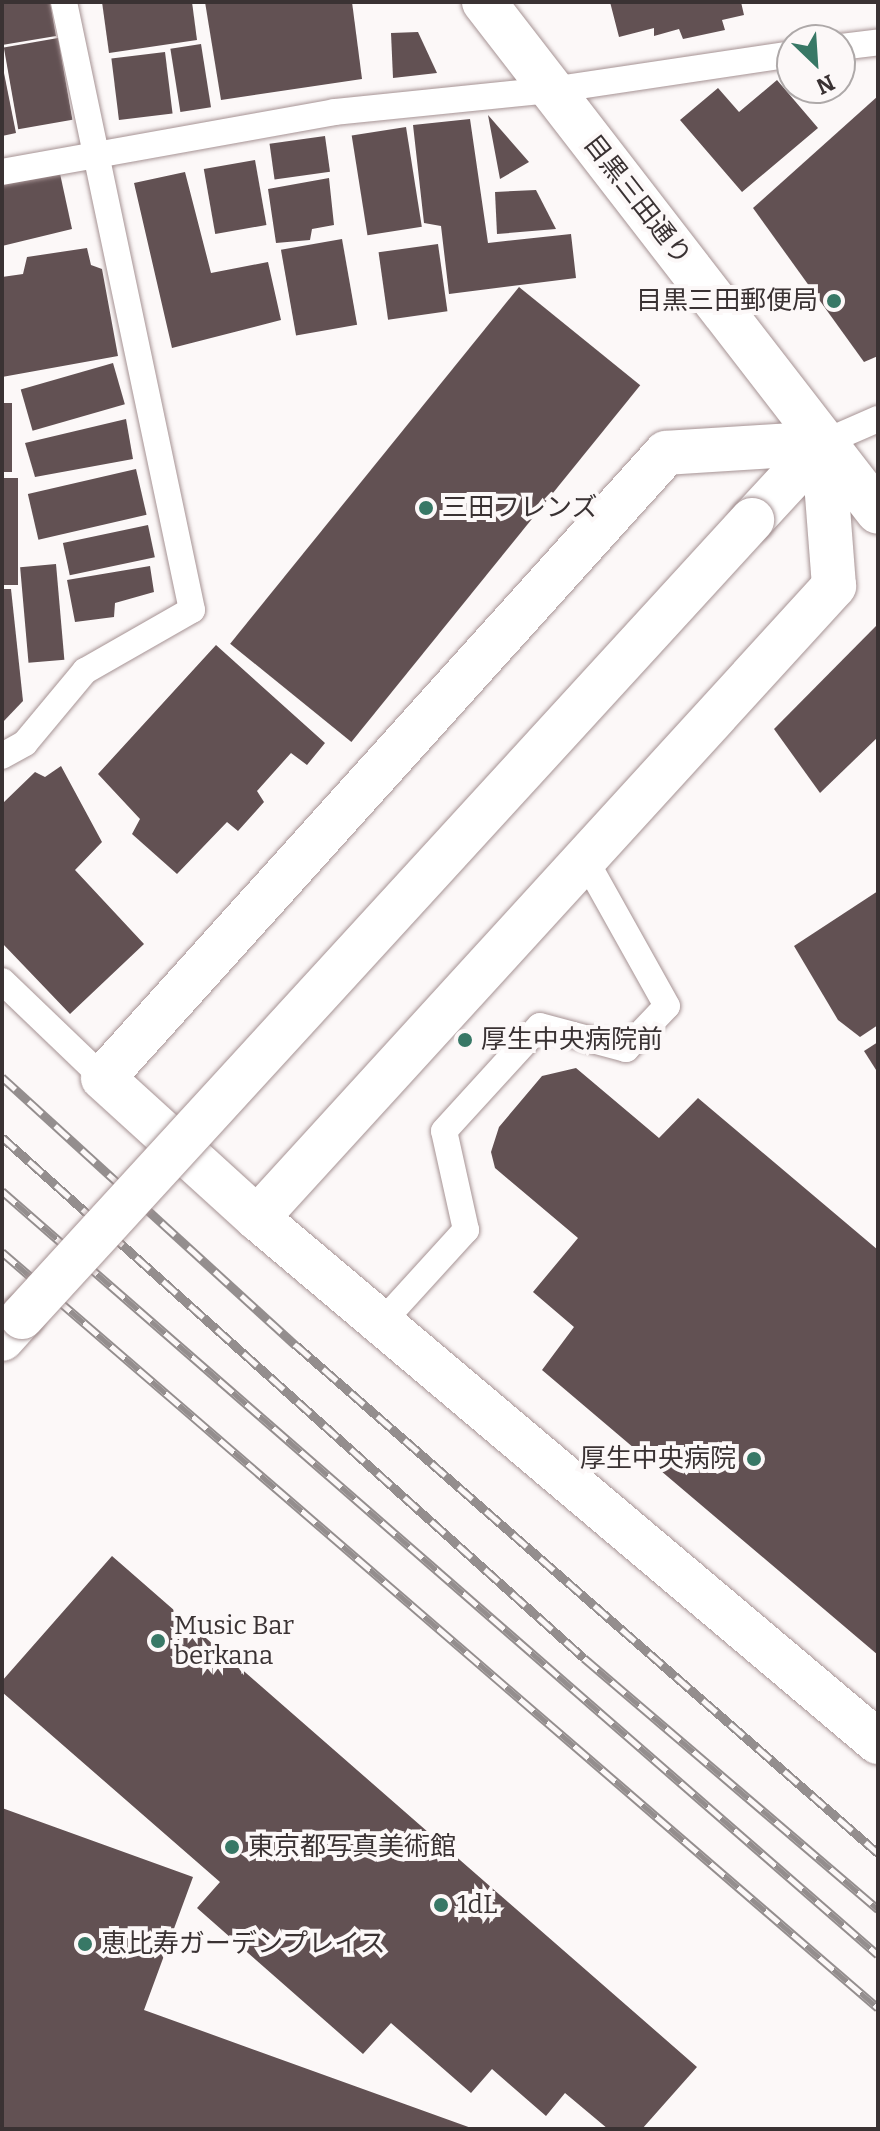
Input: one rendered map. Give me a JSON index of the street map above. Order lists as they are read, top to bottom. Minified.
{"streets":{"street":["目黒三田通り"]},"places":["目黒三田郵便局","三田フレンズ","厚生中央病院前","厚生中央病院","Music Bar berkana","東京都写真美術館","1dL","恵比寿ガーデンプレイス"],"north":"bottom right"}
